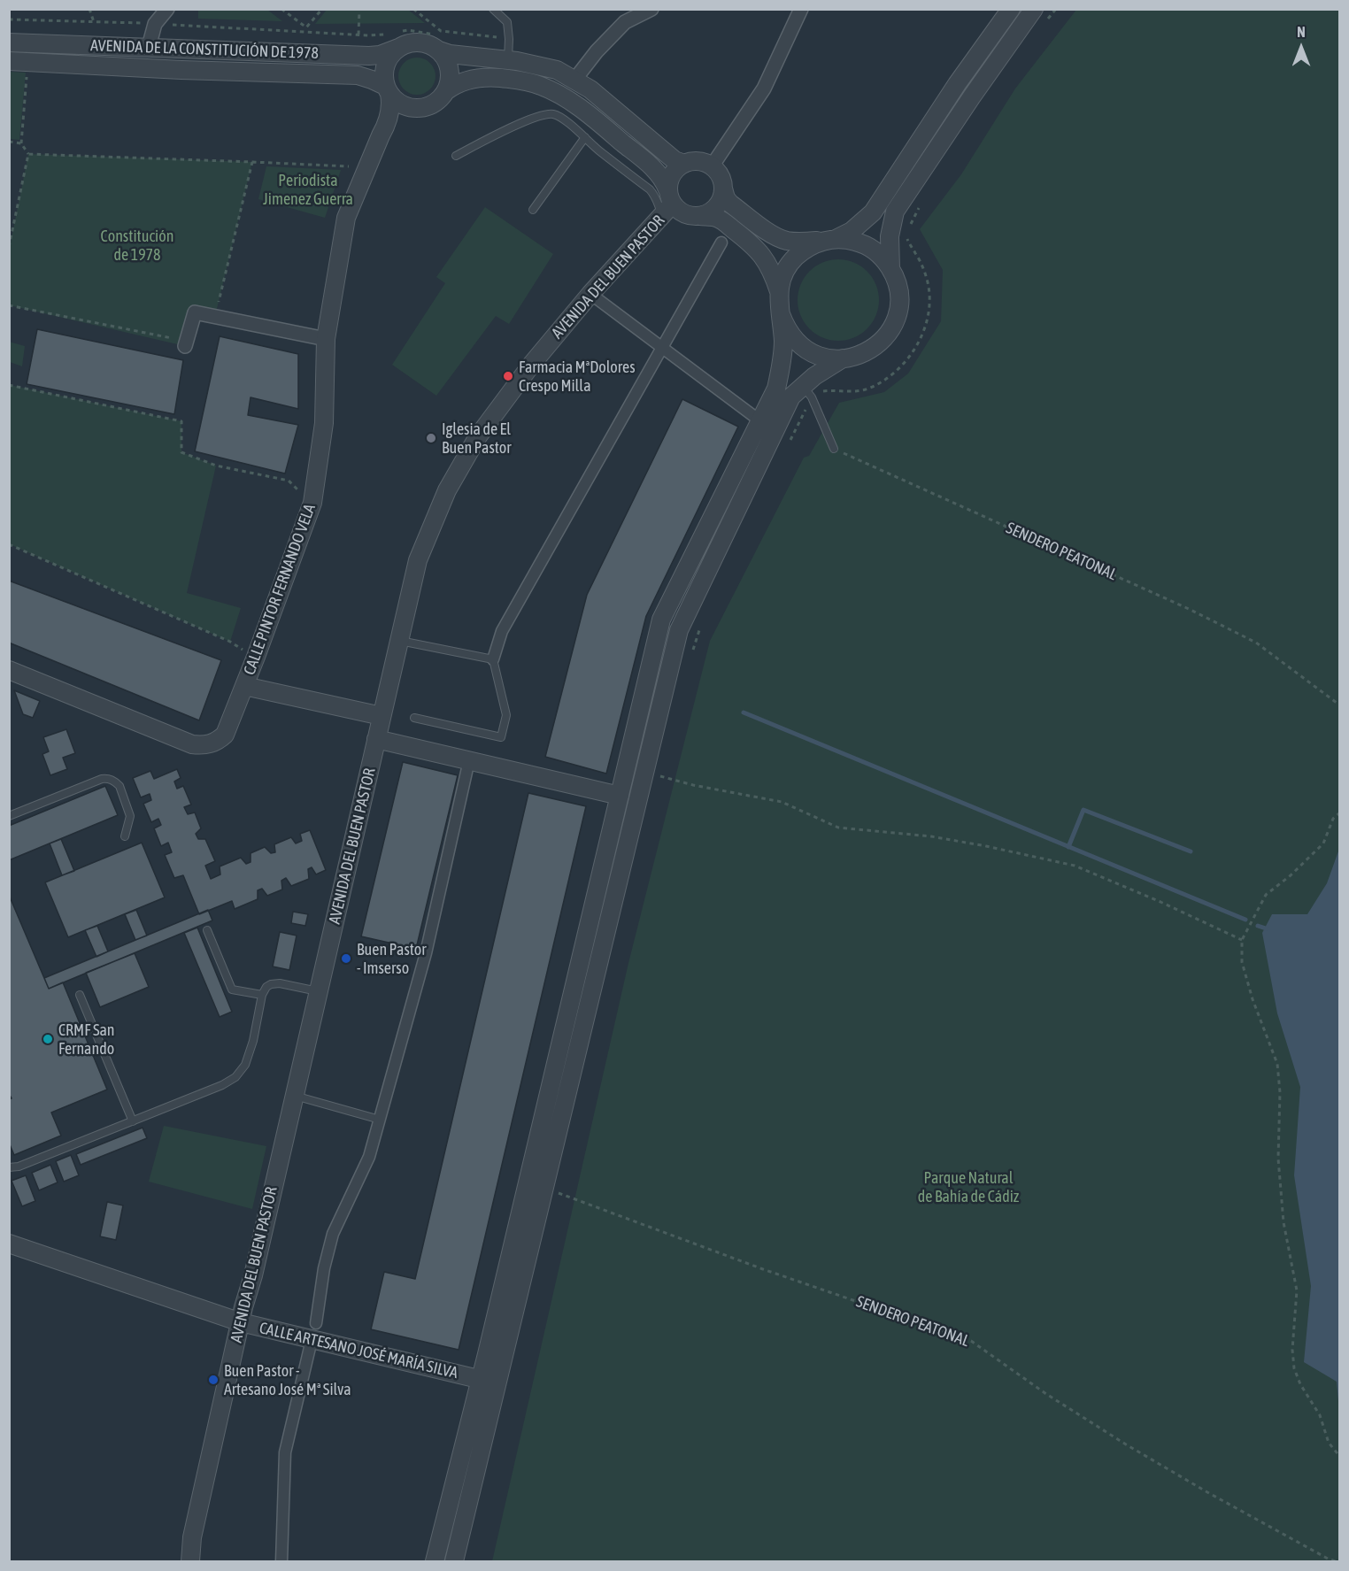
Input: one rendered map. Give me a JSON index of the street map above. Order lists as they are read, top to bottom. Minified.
{"streets":{"street":["AVENIDA DE LA CONSTITUCIÓN DE 1978","AVENIDA DEL BUEN PASTOR","CALLE PINTOR FERNANDO VELA","CALLE ARTESANO JOSÉ MARÍA SILVA"],"path":["SENDERO PEATONAL"]},"crossings":[["AVENIDA DE LA CONSTITUCIÓN DE 1978","CALLE PINTOR FERNANDO VELA"],["AVENIDA DEL BUEN PASTOR","CALLE ARTESANO JOSÉ MARÍA SILVA"]],"parks":["Periodista Jimenez Guerra","Constitución de 1978","Parque Natural de Bahía de Cádiz"],"places":["Farmacia MªDolores Crespo Milla","Iglesia de El Buen Pastor","Buen Pastor - Imserso","CRMF San Fernando","Buen Pastor - Artesano José Mª Silva"],"north":"top"}
